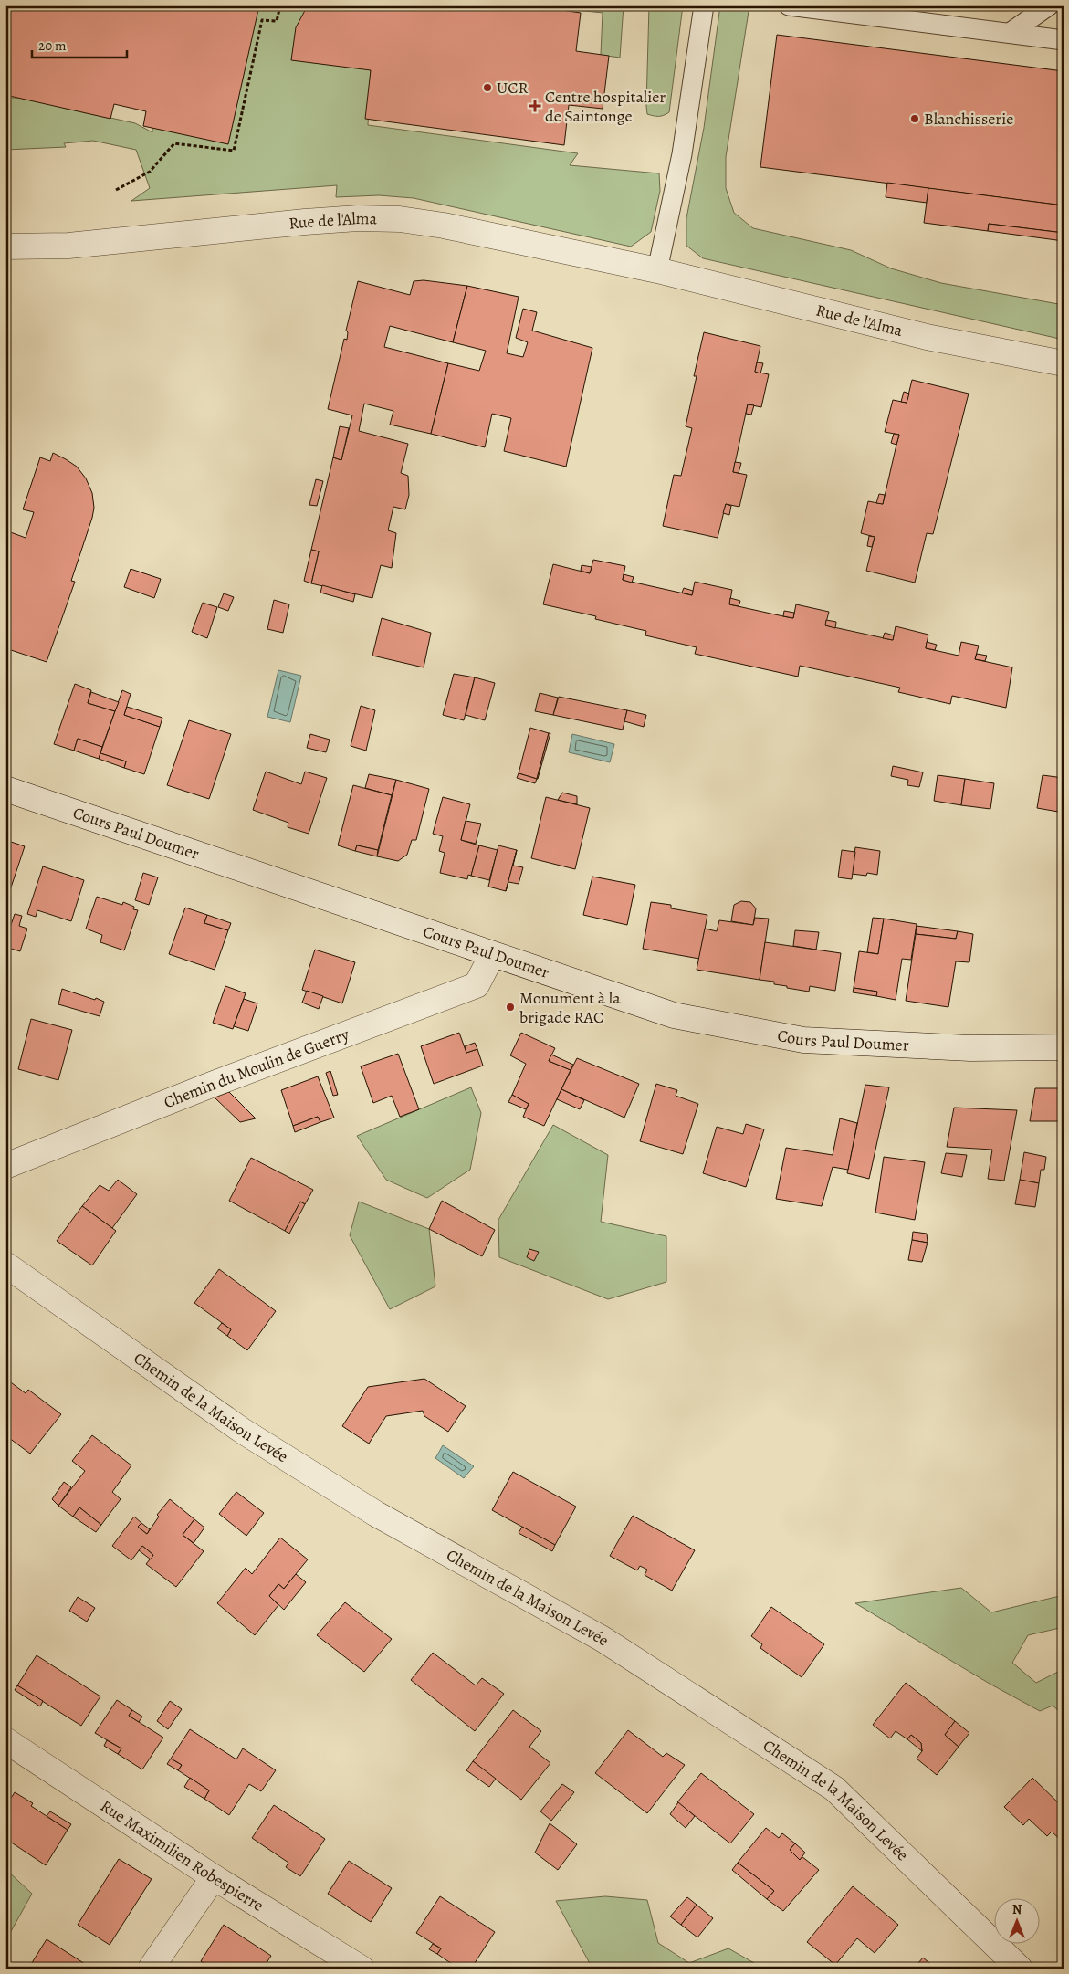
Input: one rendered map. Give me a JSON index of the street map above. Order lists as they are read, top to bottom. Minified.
{"streets":{"street":["Rue de l'Alma","Cours Paul Doumer","Chemin du Moulin de Guerry","Chemin de la Maison Levée","Rue Maximilien Robespierre"]},"crossings":[["Cours Paul Doumer","Chemin du Moulin de Guerry"]],"places":{"other":["UCR","Blanchisserie","Monument à la brigade RAC"],"health":["Centre hospitalier de Saintonge"]},"scale_bar":"20 m","north":"top"}
